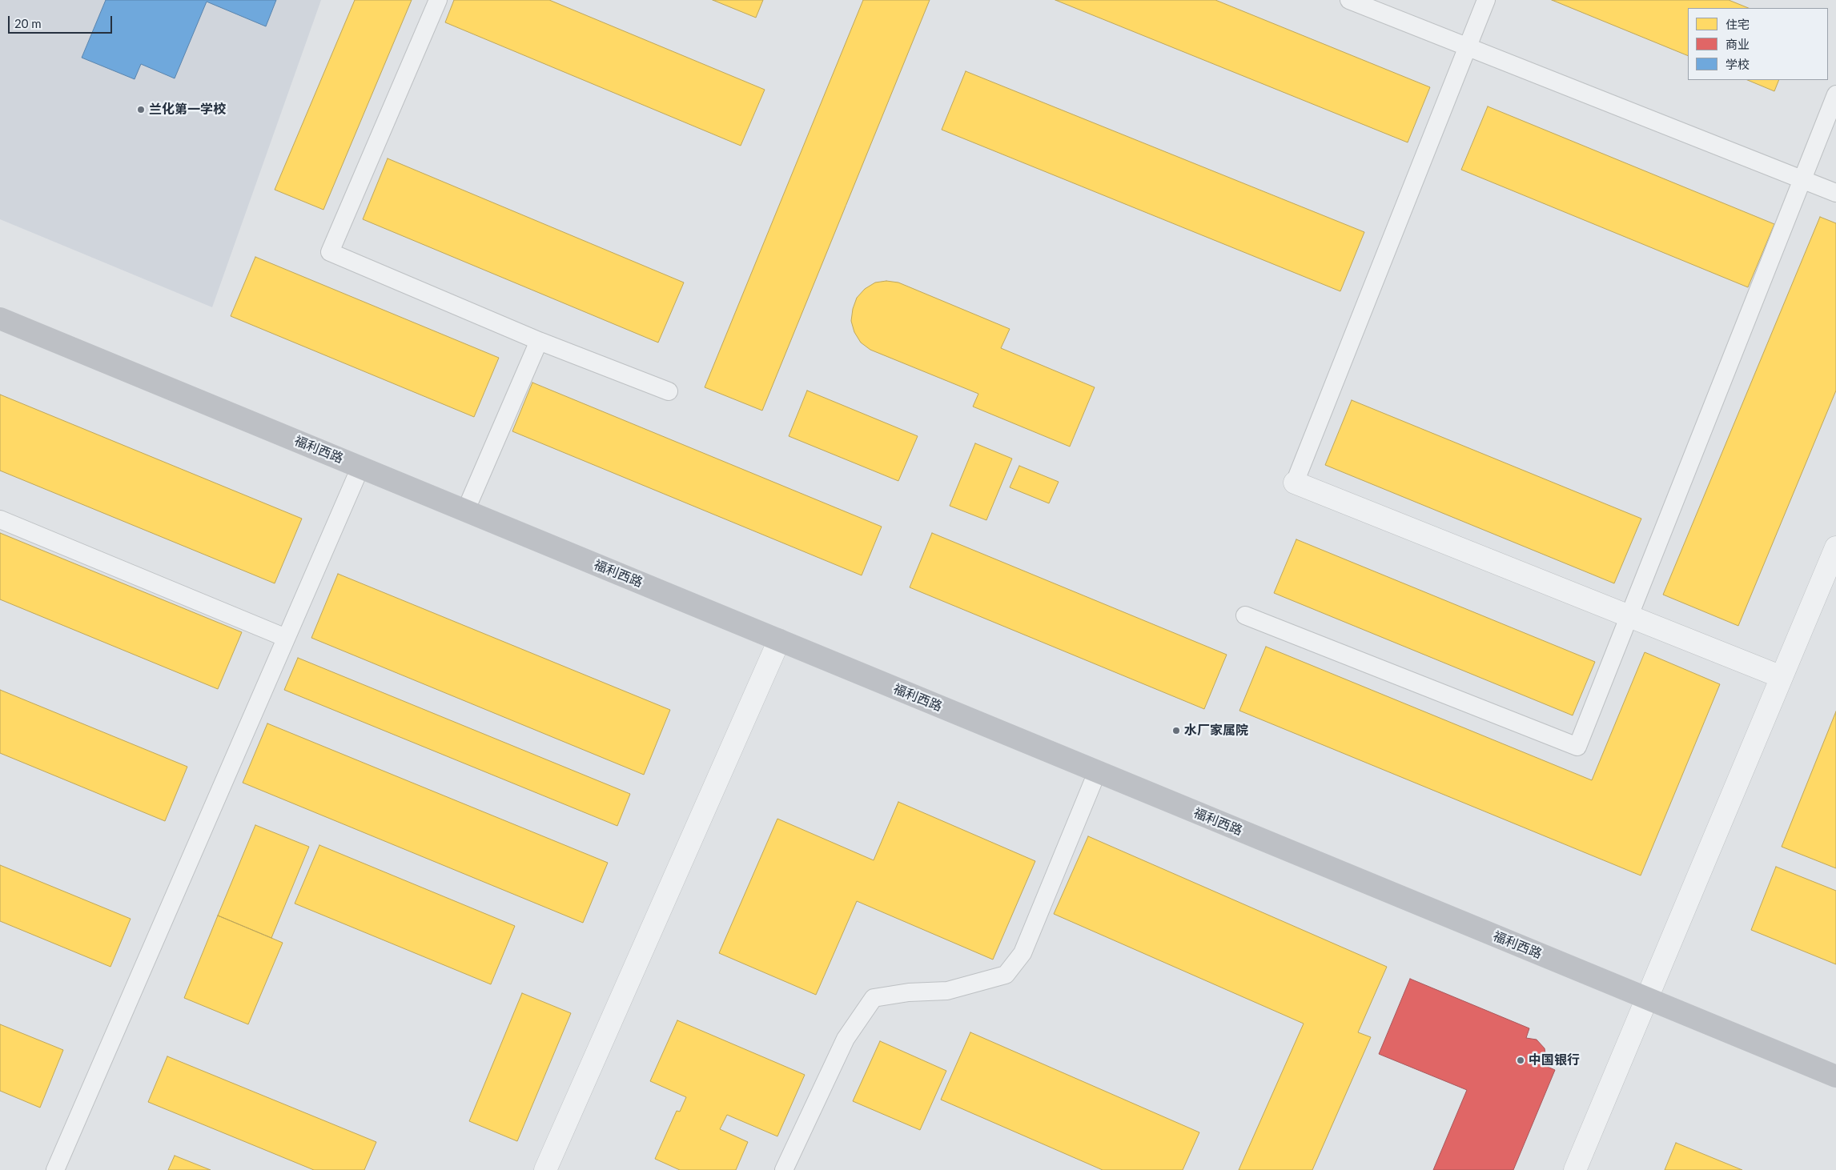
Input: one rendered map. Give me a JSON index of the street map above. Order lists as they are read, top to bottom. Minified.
{"streets":{"main road":["福利西路"]},"places":["兰化第一学校","水厂家属院","中国银行"],"legend":["住宅","商业","学校"],"scale_bar":"20 m"}
